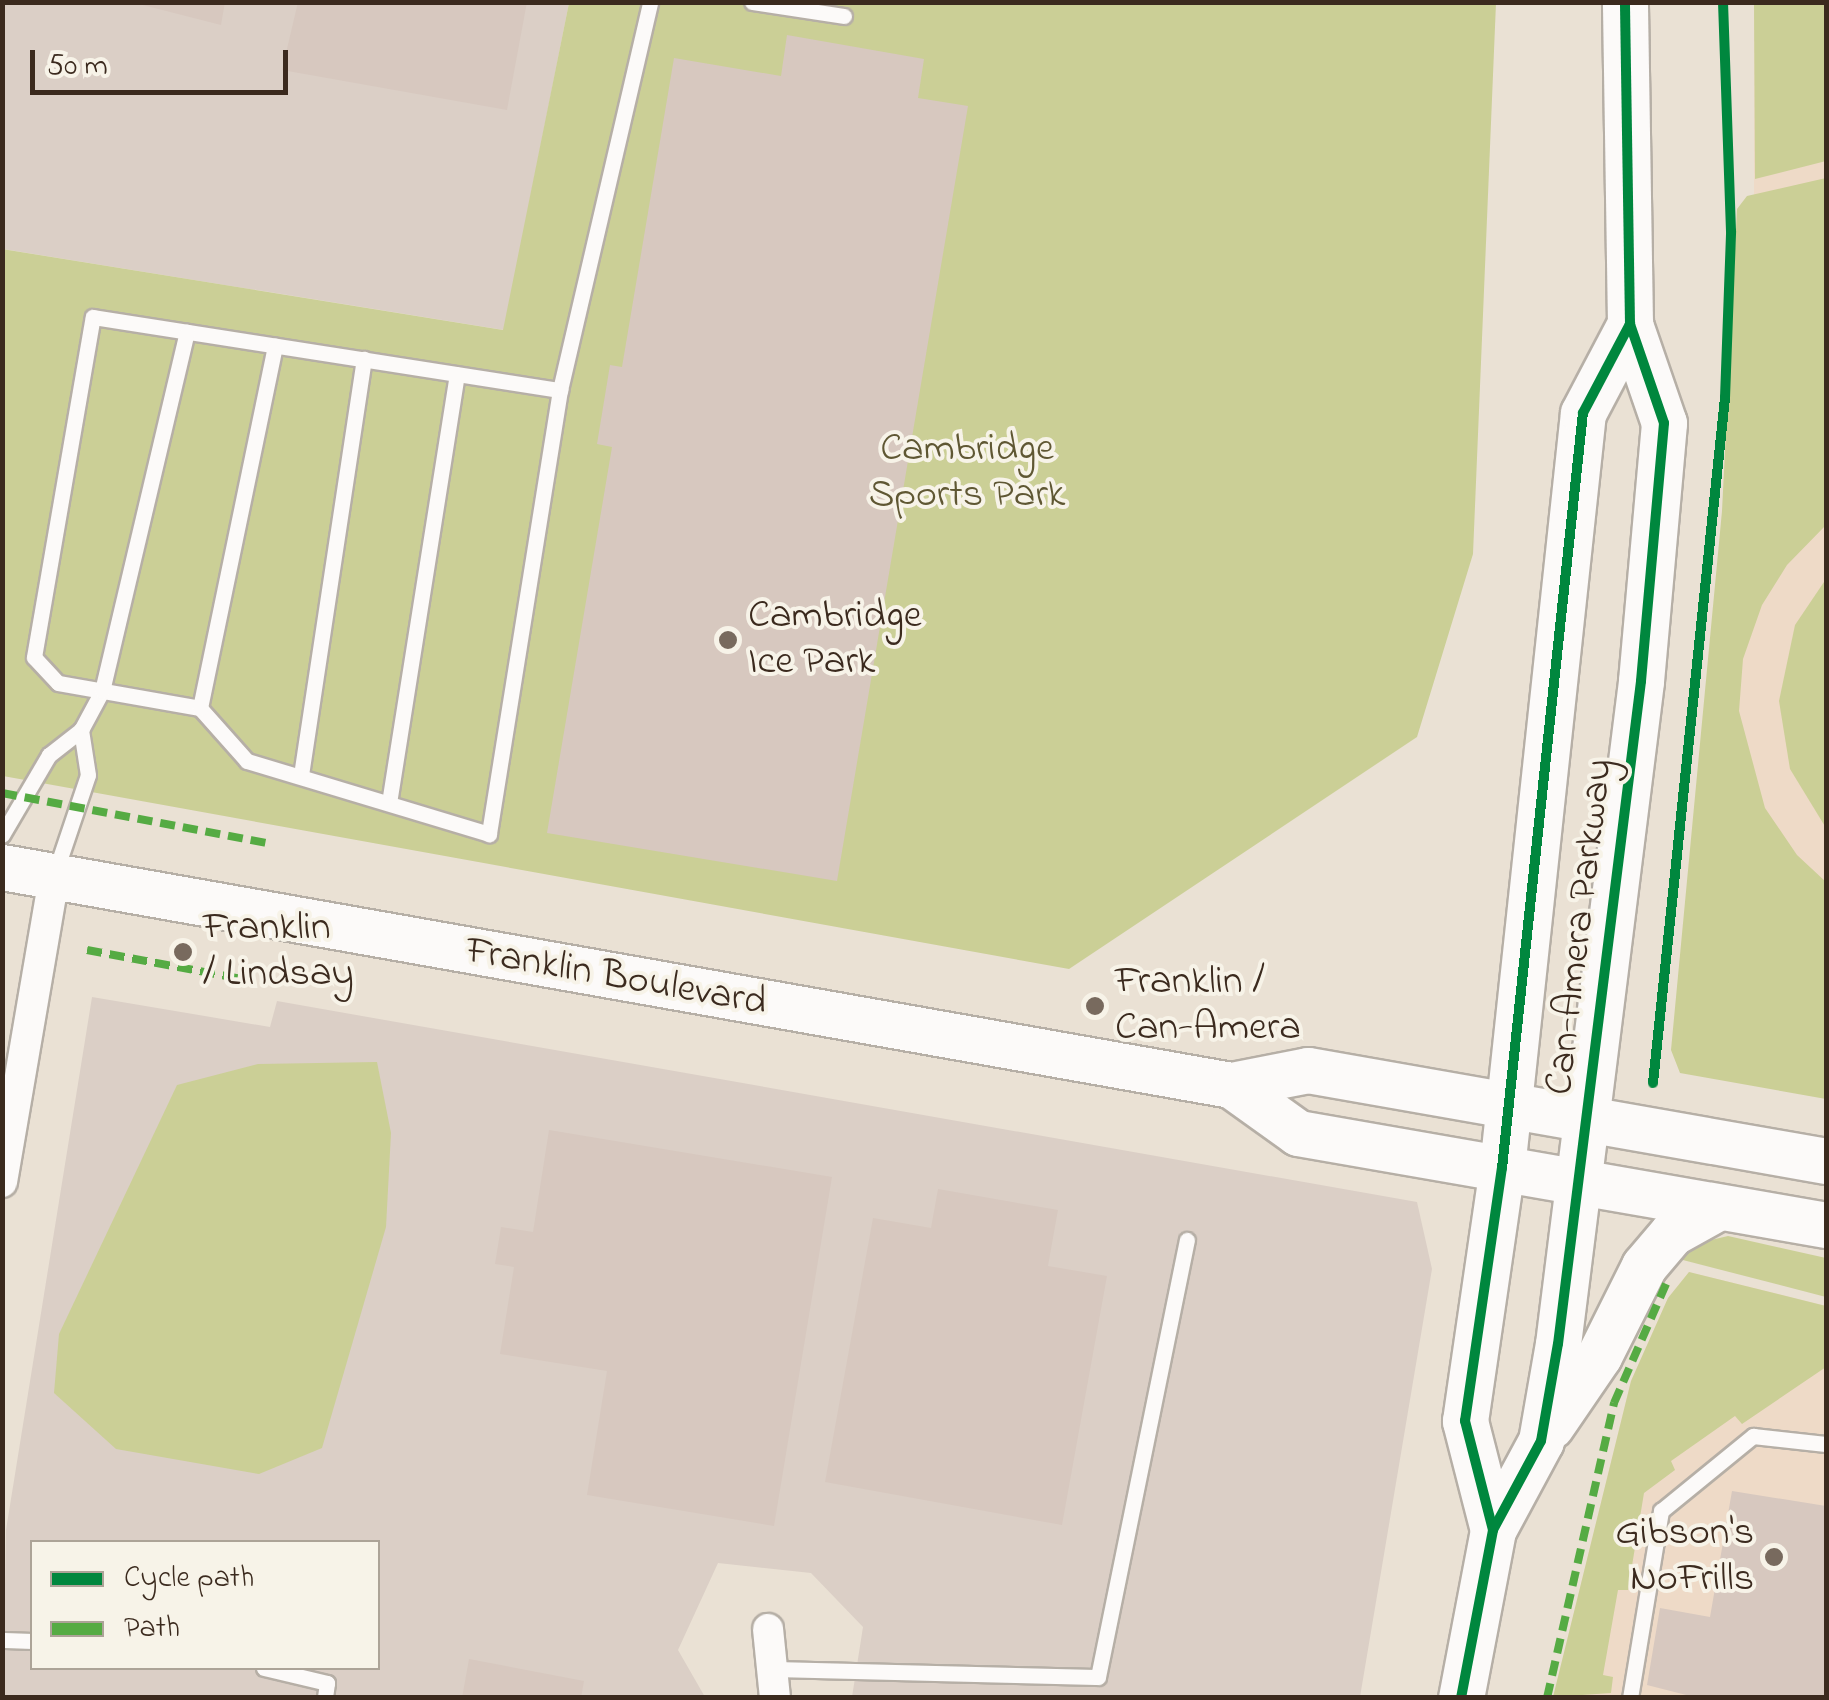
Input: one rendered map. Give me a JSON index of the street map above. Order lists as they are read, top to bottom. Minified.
{"streets":{"main road":["Can-Amera Parkway","Franklin Boulevard"]},"crossings":[["Can-Amera Parkway","Franklin Boulevard"]],"parks":["Cambridge Sports Park"],"places":["Cambridge Ice Park","Franklin / Lindsay","Franklin / Can-Amera","Gibson's NoFrills"],"legend":["Cycle path","Path"],"scale_bar":"50 m"}
